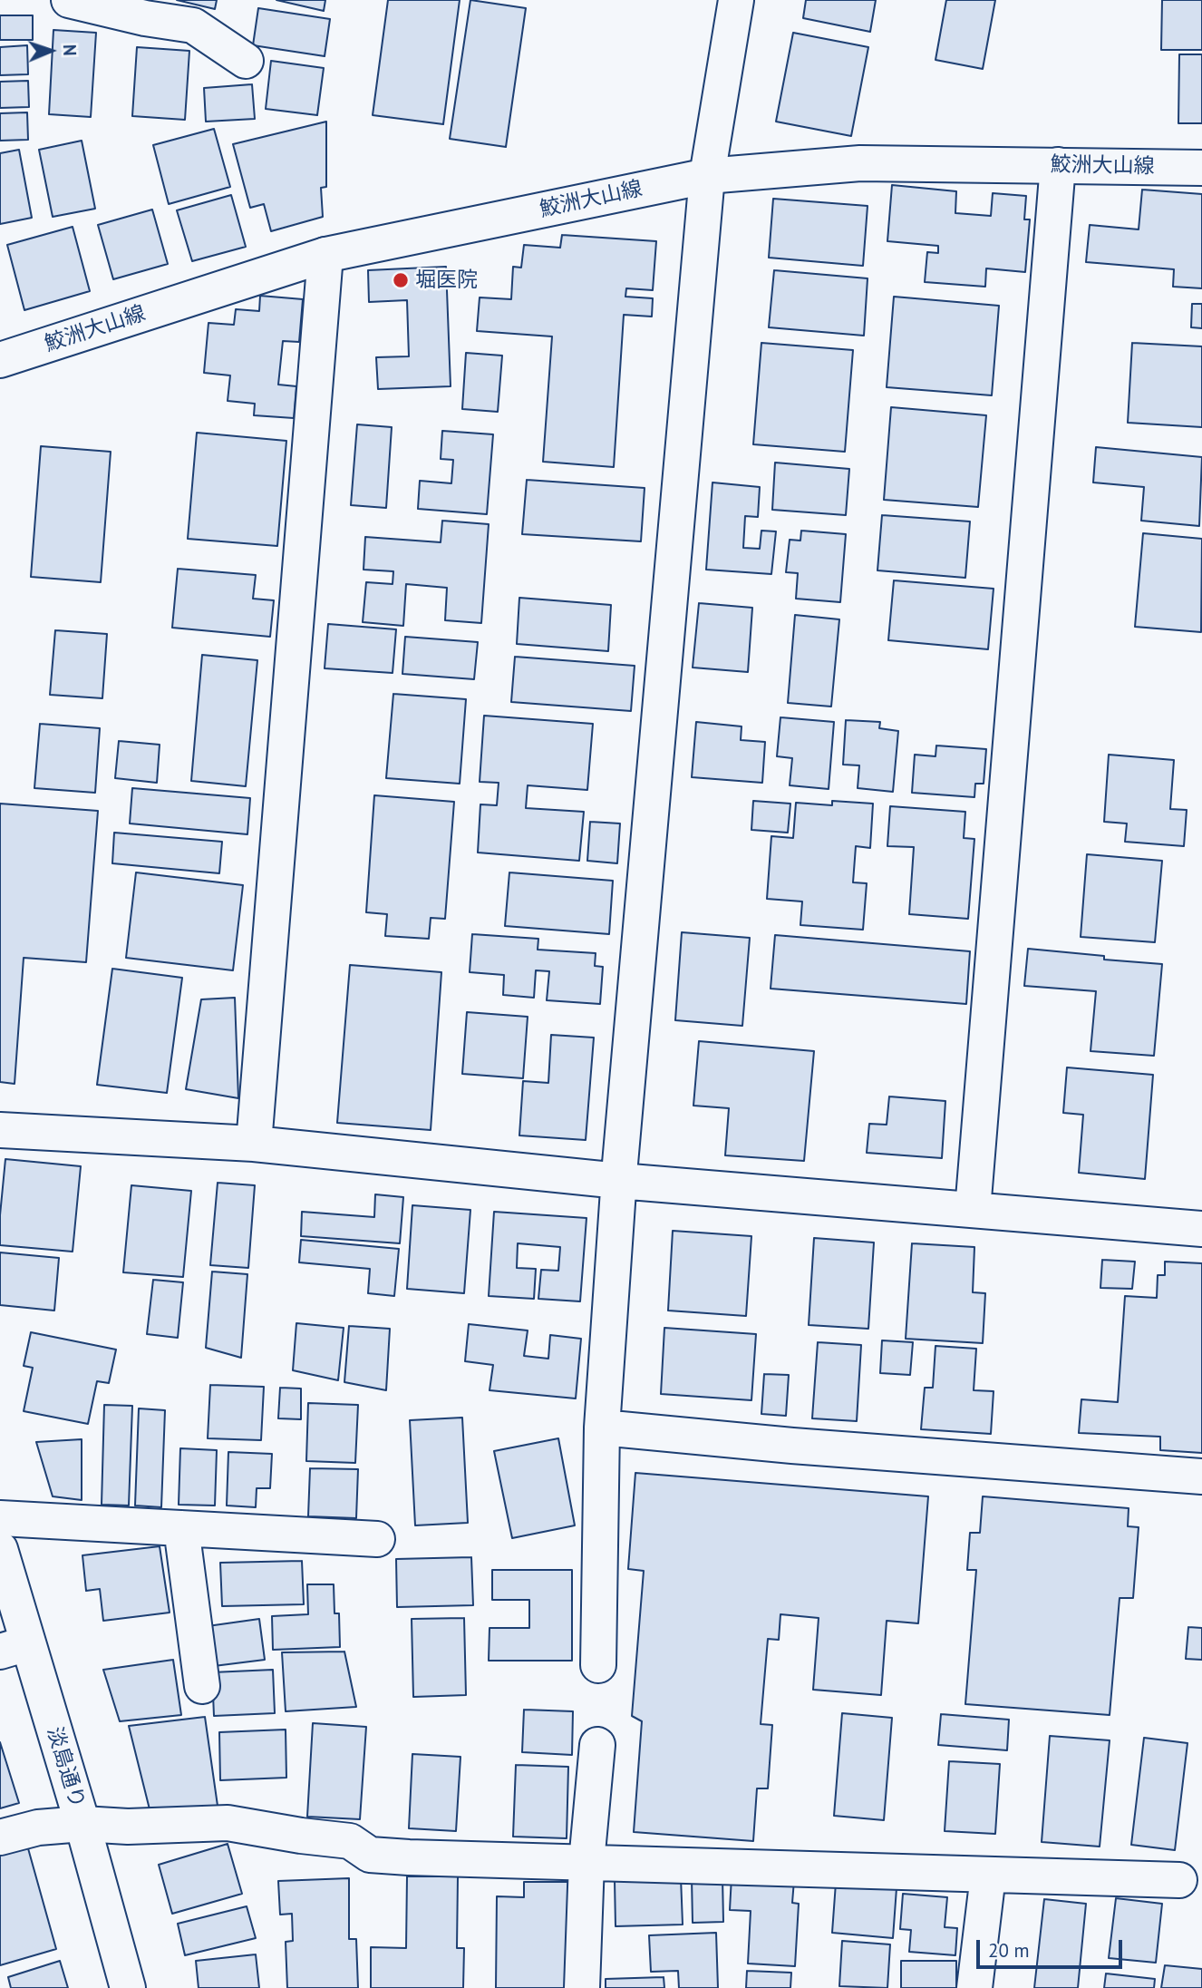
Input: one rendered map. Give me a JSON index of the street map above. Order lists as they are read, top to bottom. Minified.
{"streets":{"street":["鮫洲大山線","淡島通り"]},"places":["堀医院"],"scale_bar":"20 m","north":"right"}
